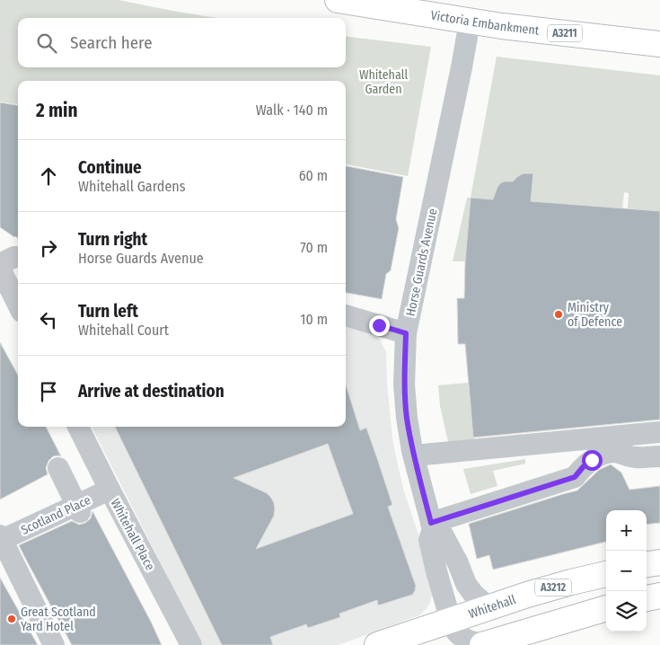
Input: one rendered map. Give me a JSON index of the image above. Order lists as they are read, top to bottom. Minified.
{"streets":{"main road":["Victoria Embankment","A3211","A3212","Whitehall"],"street":["Horse Guards Avenue","Scotland Place","Whitehall Place"]},"crossings":[["Victoria Embankment","Horse Guards Avenue"],["Horse Guards Avenue","Whitehall"],["Scotland Place","Whitehall Place"]],"parks":["Whitehall Garden"],"places":["Ministry of Defence","Great Scotland Yard Hotel"],"page":{"search":"Search here","heading":["2 min","Walk · 140 m"],"list":[["Continue","Whitehall Gardens","60 m"],["Turn right","Horse Guards Avenue","70 m"],["Turn left","Whitehall Court","10 m"],"Arrive at destination"],"map_buttons":["+","−"]}}
